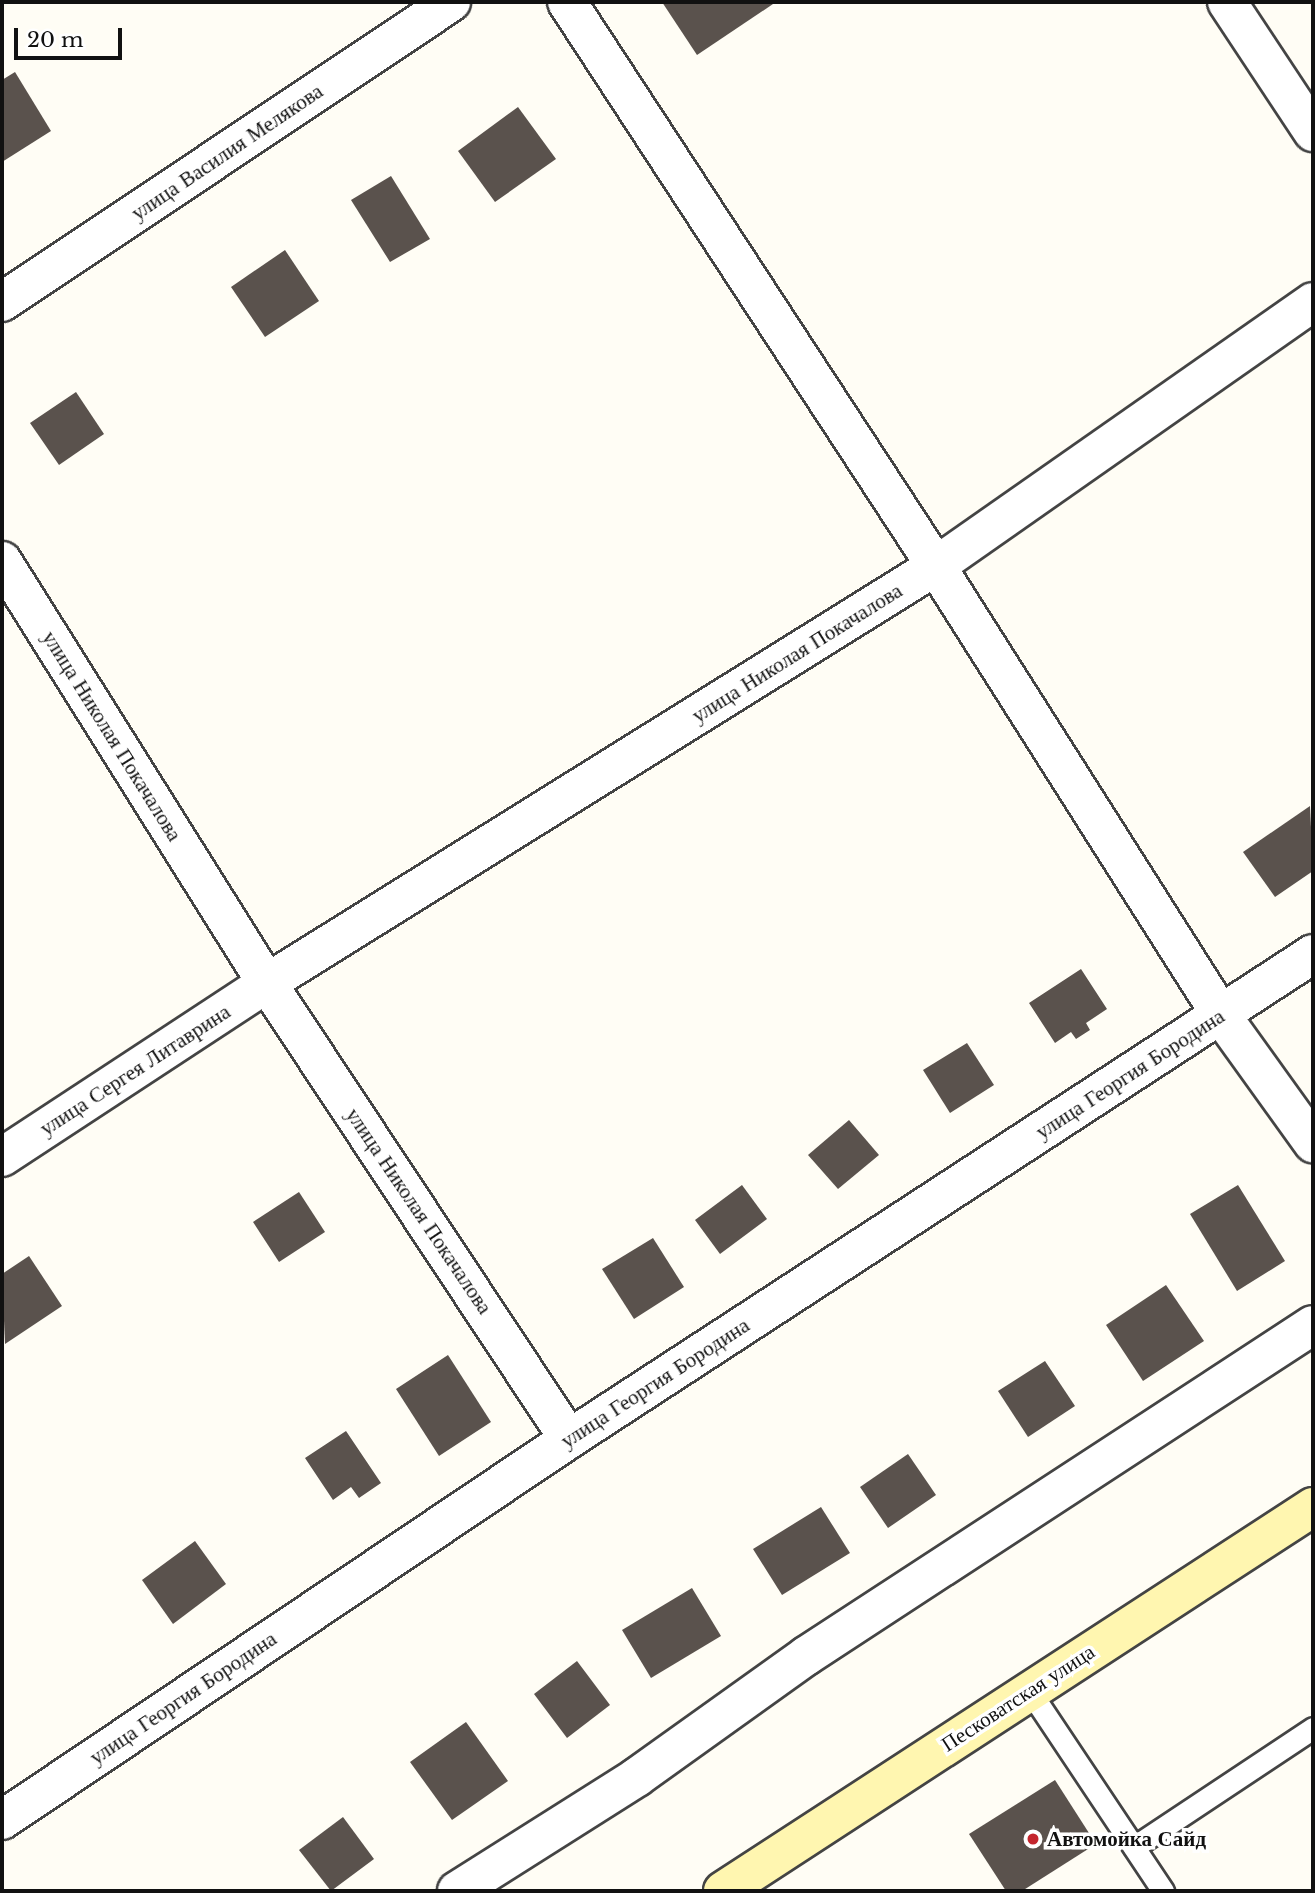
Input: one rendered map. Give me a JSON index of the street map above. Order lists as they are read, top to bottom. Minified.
{"streets":{"main road":["Песковатская улица"],"street":["улица Василия Мелякова","улица Николая Покачалова","улица Сергея Литаврина","улица Георгия Бородина"]},"crossings":[["улица Николая Покачалова","улица Сергея Литаврина"],["улица Николая Покачалова","улица Георгия Бородина"]],"places":["Автомойка Сайд"],"scale_bar":"20 m"}
